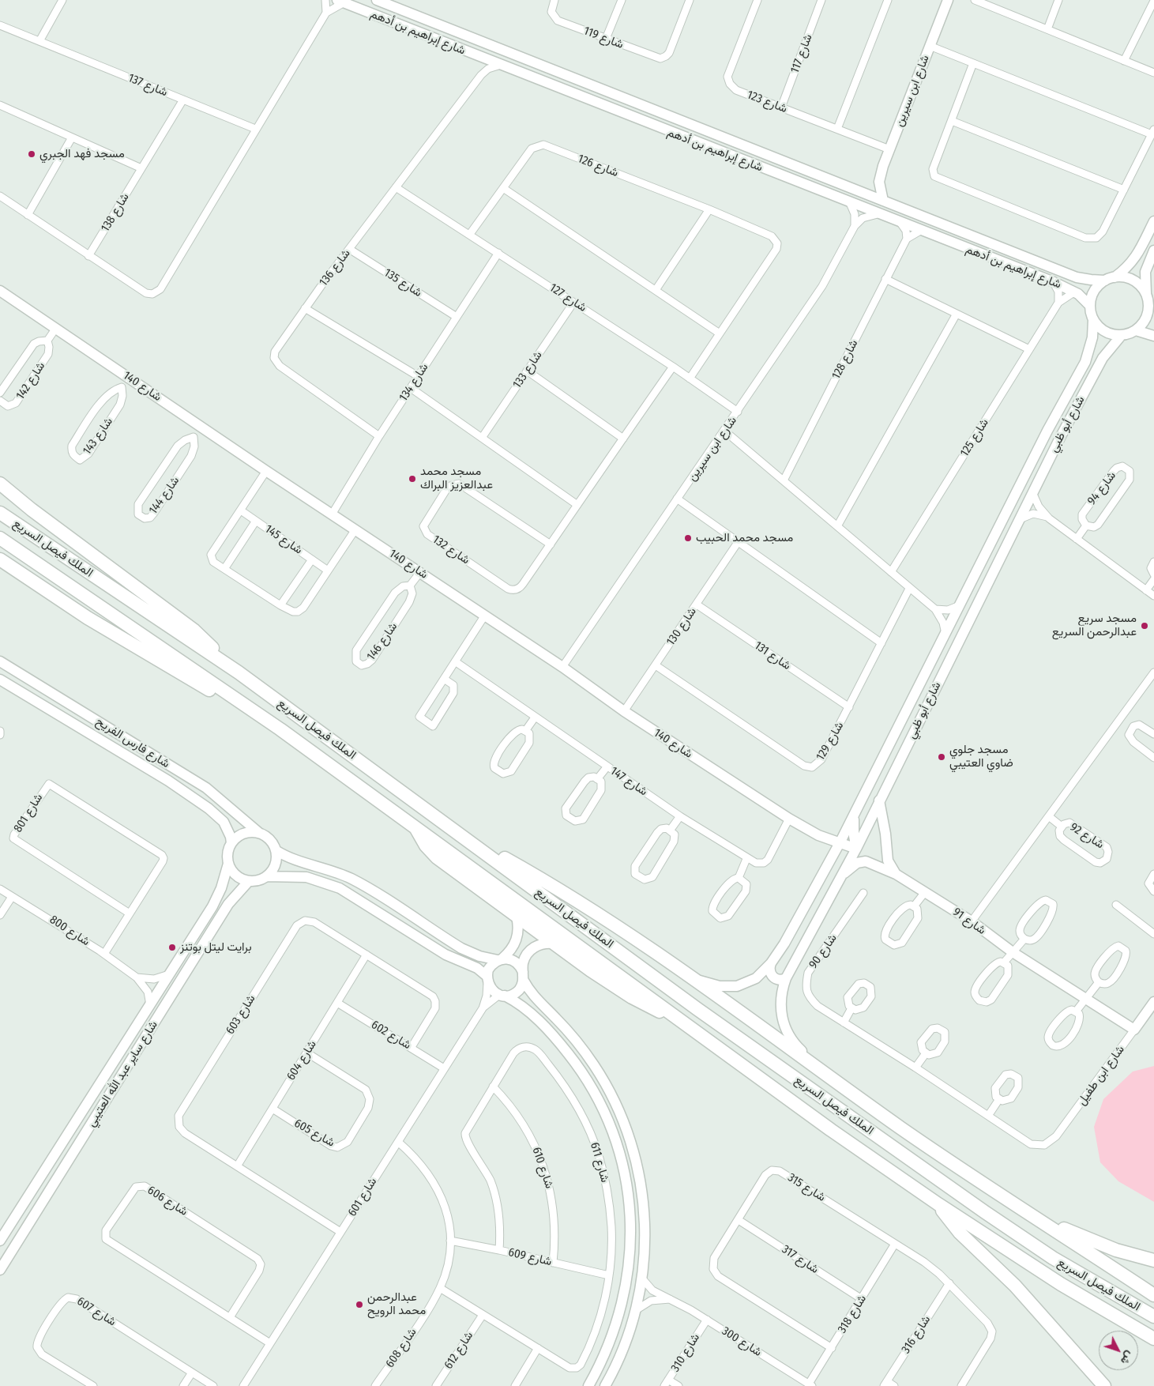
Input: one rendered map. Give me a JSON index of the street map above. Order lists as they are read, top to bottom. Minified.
{"streets":{"highway":["الملك فيصل السريع"],"street":["شارع إبراهيم بن أدهم","شارع 119","شارع 117","شارع 137","شارع ابن سيرين","شارع 123","شارع 126","شارع 138","شارع 136","شارع 135","شارع 127","شارع 128","شارع 133","شارع 142","شارع 134","شارع 140","شارع أبو ظبي","شارع 143","شارع 125","شارع 94","شارع 144","شارع 145","شارع 132","شارع 130","شارع 146","شارع 131","شارع 129","شارع فارس الفريح","شارع 147","شارع 801","شارع 92","شارع 91","شارع 800","شارع 90","شارع 603","شارع 602","شارع 604","شارع ساير عبد الله العتيبي","شارع ابن طفيل","شارع 605","شارع 611","شارع 610","شارع 315","شارع 601","شارع 606","شارع 609","شارع 317","شارع 607","شارع 318","شارع 316","شارع 300","شارع 608","شارع 612","شارع 310"]},"crossings":[["شارع إبراهيم بن أدهم","شارع ابن سيرين"],["شارع إبراهيم بن أدهم","شارع 136"],["شارع إبراهيم بن أدهم","شارع أبو ظبي"],["شارع إبراهيم بن أدهم","شارع 125"],["شارع 117","شارع 123"],["شارع 137","شارع 138"],["شارع ابن سيرين","شارع 123"],["شارع ابن سيرين","شارع 127"],["شارع ابن سيرين","شارع 140"],["شارع 126","شارع 127"],["شارع 136","شارع 135"],["شارع 136","شارع 127"],["شارع 136","شارع 134"],["شارع 135","شارع 134"],["شارع 127","شارع 133"],["شارع 127","شارع 134"],["شارع 127","شارع 132"],["شارع 142","شارع 140"],["شارع 134","شارع 140"],["شارع 140","شارع أبو ظبي"],["شارع 140","شارع 143"],["شارع 140","شارع 144"],["شارع 140","شارع 130"],["شارع 140","شارع 146"],["شارع 140","شارع 147"],["شارع أبو ظبي","شارع 91"],["شارع 130","شارع 131"],["شارع 130","شارع 129"],["شارع 131","شارع 129"],["شارع فارس الفريح","شارع ساير عبد الله العتيبي"],["شارع 801","شارع 800"],["شارع 91","شارع ابن طفيل"],["شارع 800","شارع ساير عبد الله العتيبي"],["شارع 90","شارع ابن طفيل"],["شارع 603","شارع 602"],["شارع 603","شارع 604"],["شارع 603","شارع 601"],["شارع 602","شارع 604"],["شارع 602","شارع 601"],["شارع 604","شارع 605"],["شارع 611","شارع 610"],["شارع 611","شارع 609"],["شارع 611","شارع 608"],["شارع 611","شارع 612"],["شارع 610","شارع 609"],["شارع 315","شارع 317"],["شارع 315","شارع 318"],["شارع 315","شارع 316"],["شارع 601","شارع 606"],["شارع 601","شارع 608"],["شارع 609","شارع 608"],["شارع 317","شارع 318"],["شارع 318","شارع 300"],["شارع 300","شارع 310"]],"places":["مسجد فهد الجبري","مسجد محمد عبدالعزيز البراك","مسجد محمد الحبيب","مسجد سريع عبدالرحمن السريع","مسجد جلوي ضاوي العتيبي","برايت ليتل بوتنز","عبدالرحمن محمد الرويح"],"north":"bottom right"}
